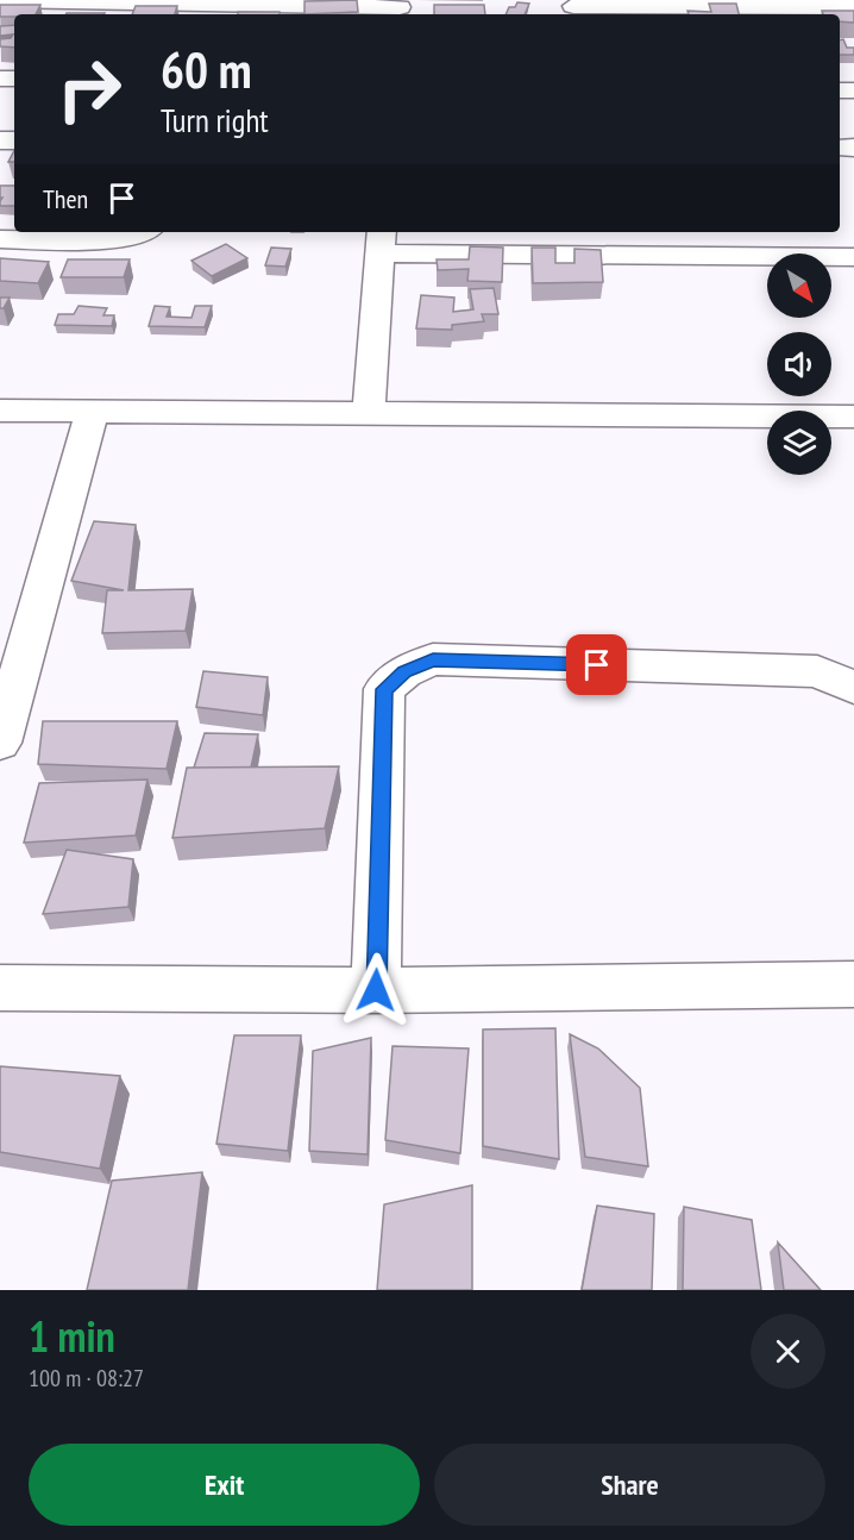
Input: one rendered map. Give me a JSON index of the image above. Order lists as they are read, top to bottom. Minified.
{"north":"bottom right","page":{"turn":["60 m","Turn right"],"then":"Then","heading":["1 min","100 m · 08:27"],"buttons":["Exit","Share"]}}
